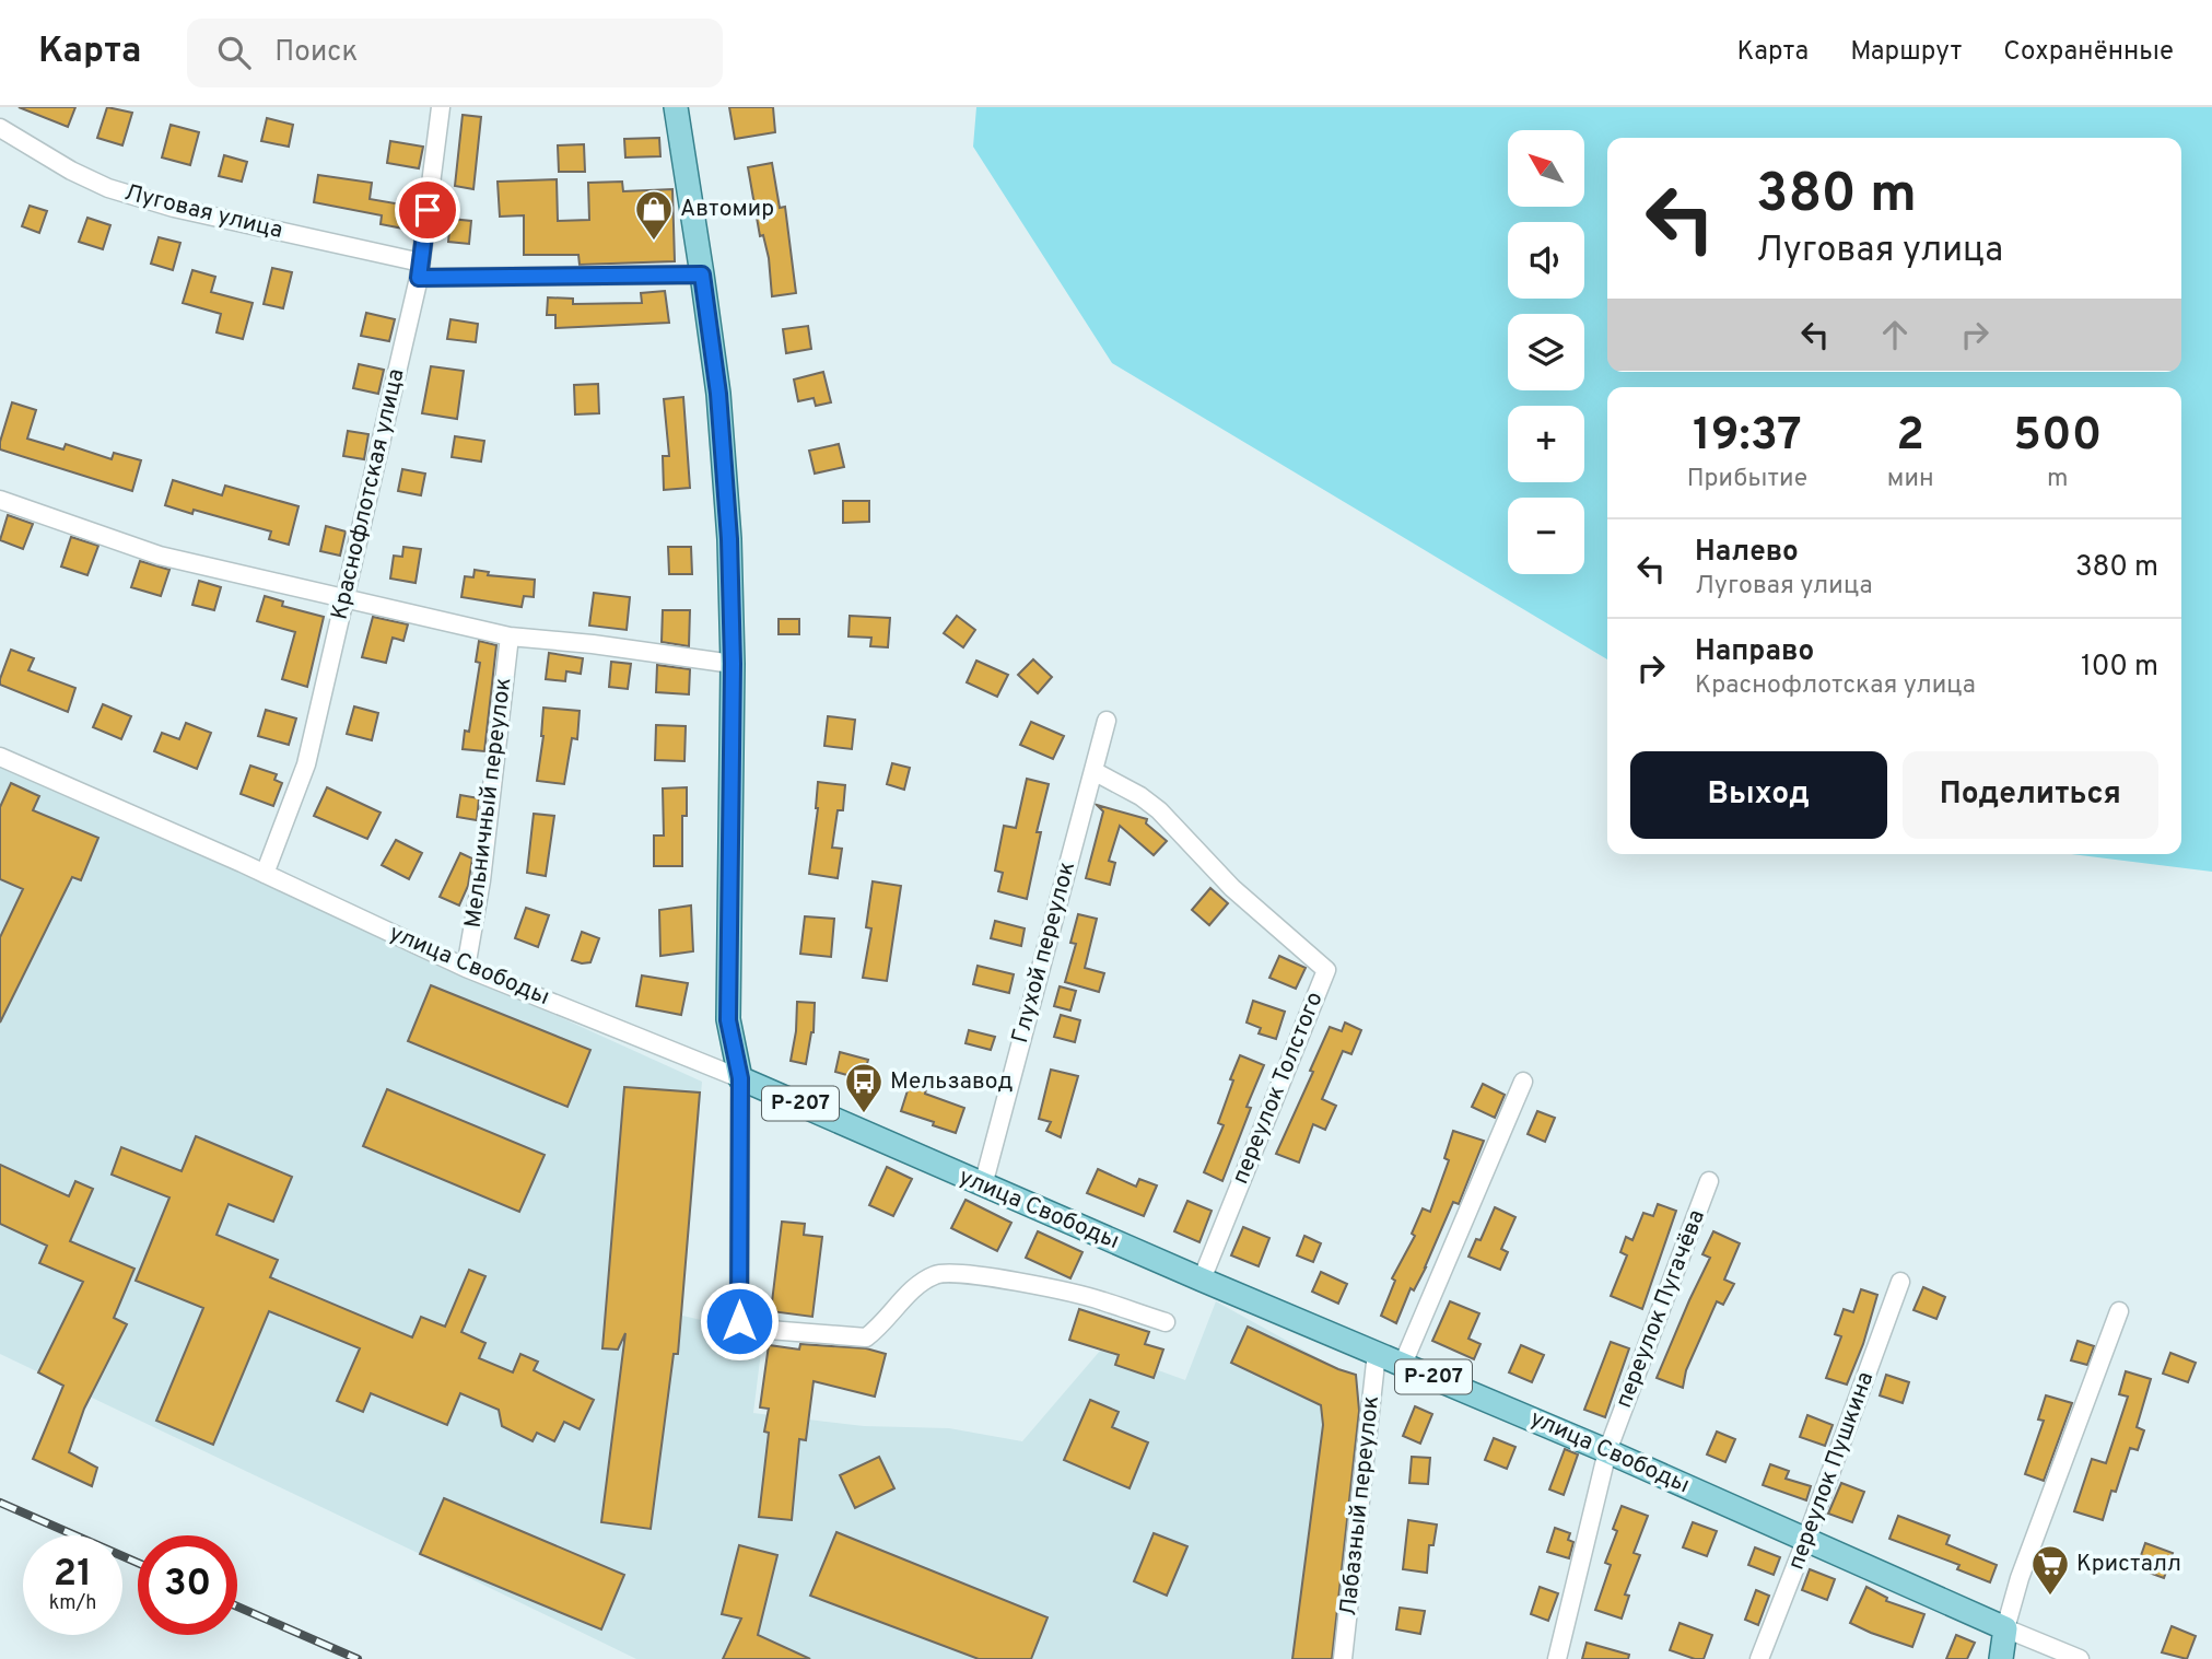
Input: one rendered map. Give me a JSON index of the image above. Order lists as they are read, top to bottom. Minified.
{"streets":{"main road":["улица Свободы","Р-207"],"street":["Луговая улица","Краснофлотская улица","Мельничный переулок","Глухой переулок","переулок Толстого","переулок Пугачёва","переулок Пушкина","Лабазный переулок"]},"crossings":[["Луговая улица","Краснофлотская улица"],["Луговая улица","Р-207"],["Краснофлотская улица","улица Свободы"],["Мельничный переулок","улица Свободы"],["Глухой переулок","улица Свободы"],["Глухой переулок","переулок Толстого"],["улица Свободы","переулок Толстого"],["улица Свободы","Р-207"],["улица Свободы","переулок Пугачёва"],["улица Свободы","переулок Пушкина"],["улица Свободы","Лабазный переулок"]],"places":{"shop":["Автомир"],"bus stop":["Мельзавод"],"supermarket":["Кристалл"]},"north":"top left","page":{"header":"Карта","search":"Поиск","nav":["Карта","Маршрут","Сохранённые"],"map_buttons":["+","−"],"turn":["380 m","Луговая улица"],"eta":["19:37","Прибытие","2","мин","500","m"],"list":[{"name":"Налево","note":"Луговая улица","value":"380 m"},{"name":"Направо","note":"Краснофлотская улица","value":"100 m"}],"buttons":["Выход","Поделиться"],"speed":"21 km/h","limit":"30"}}
